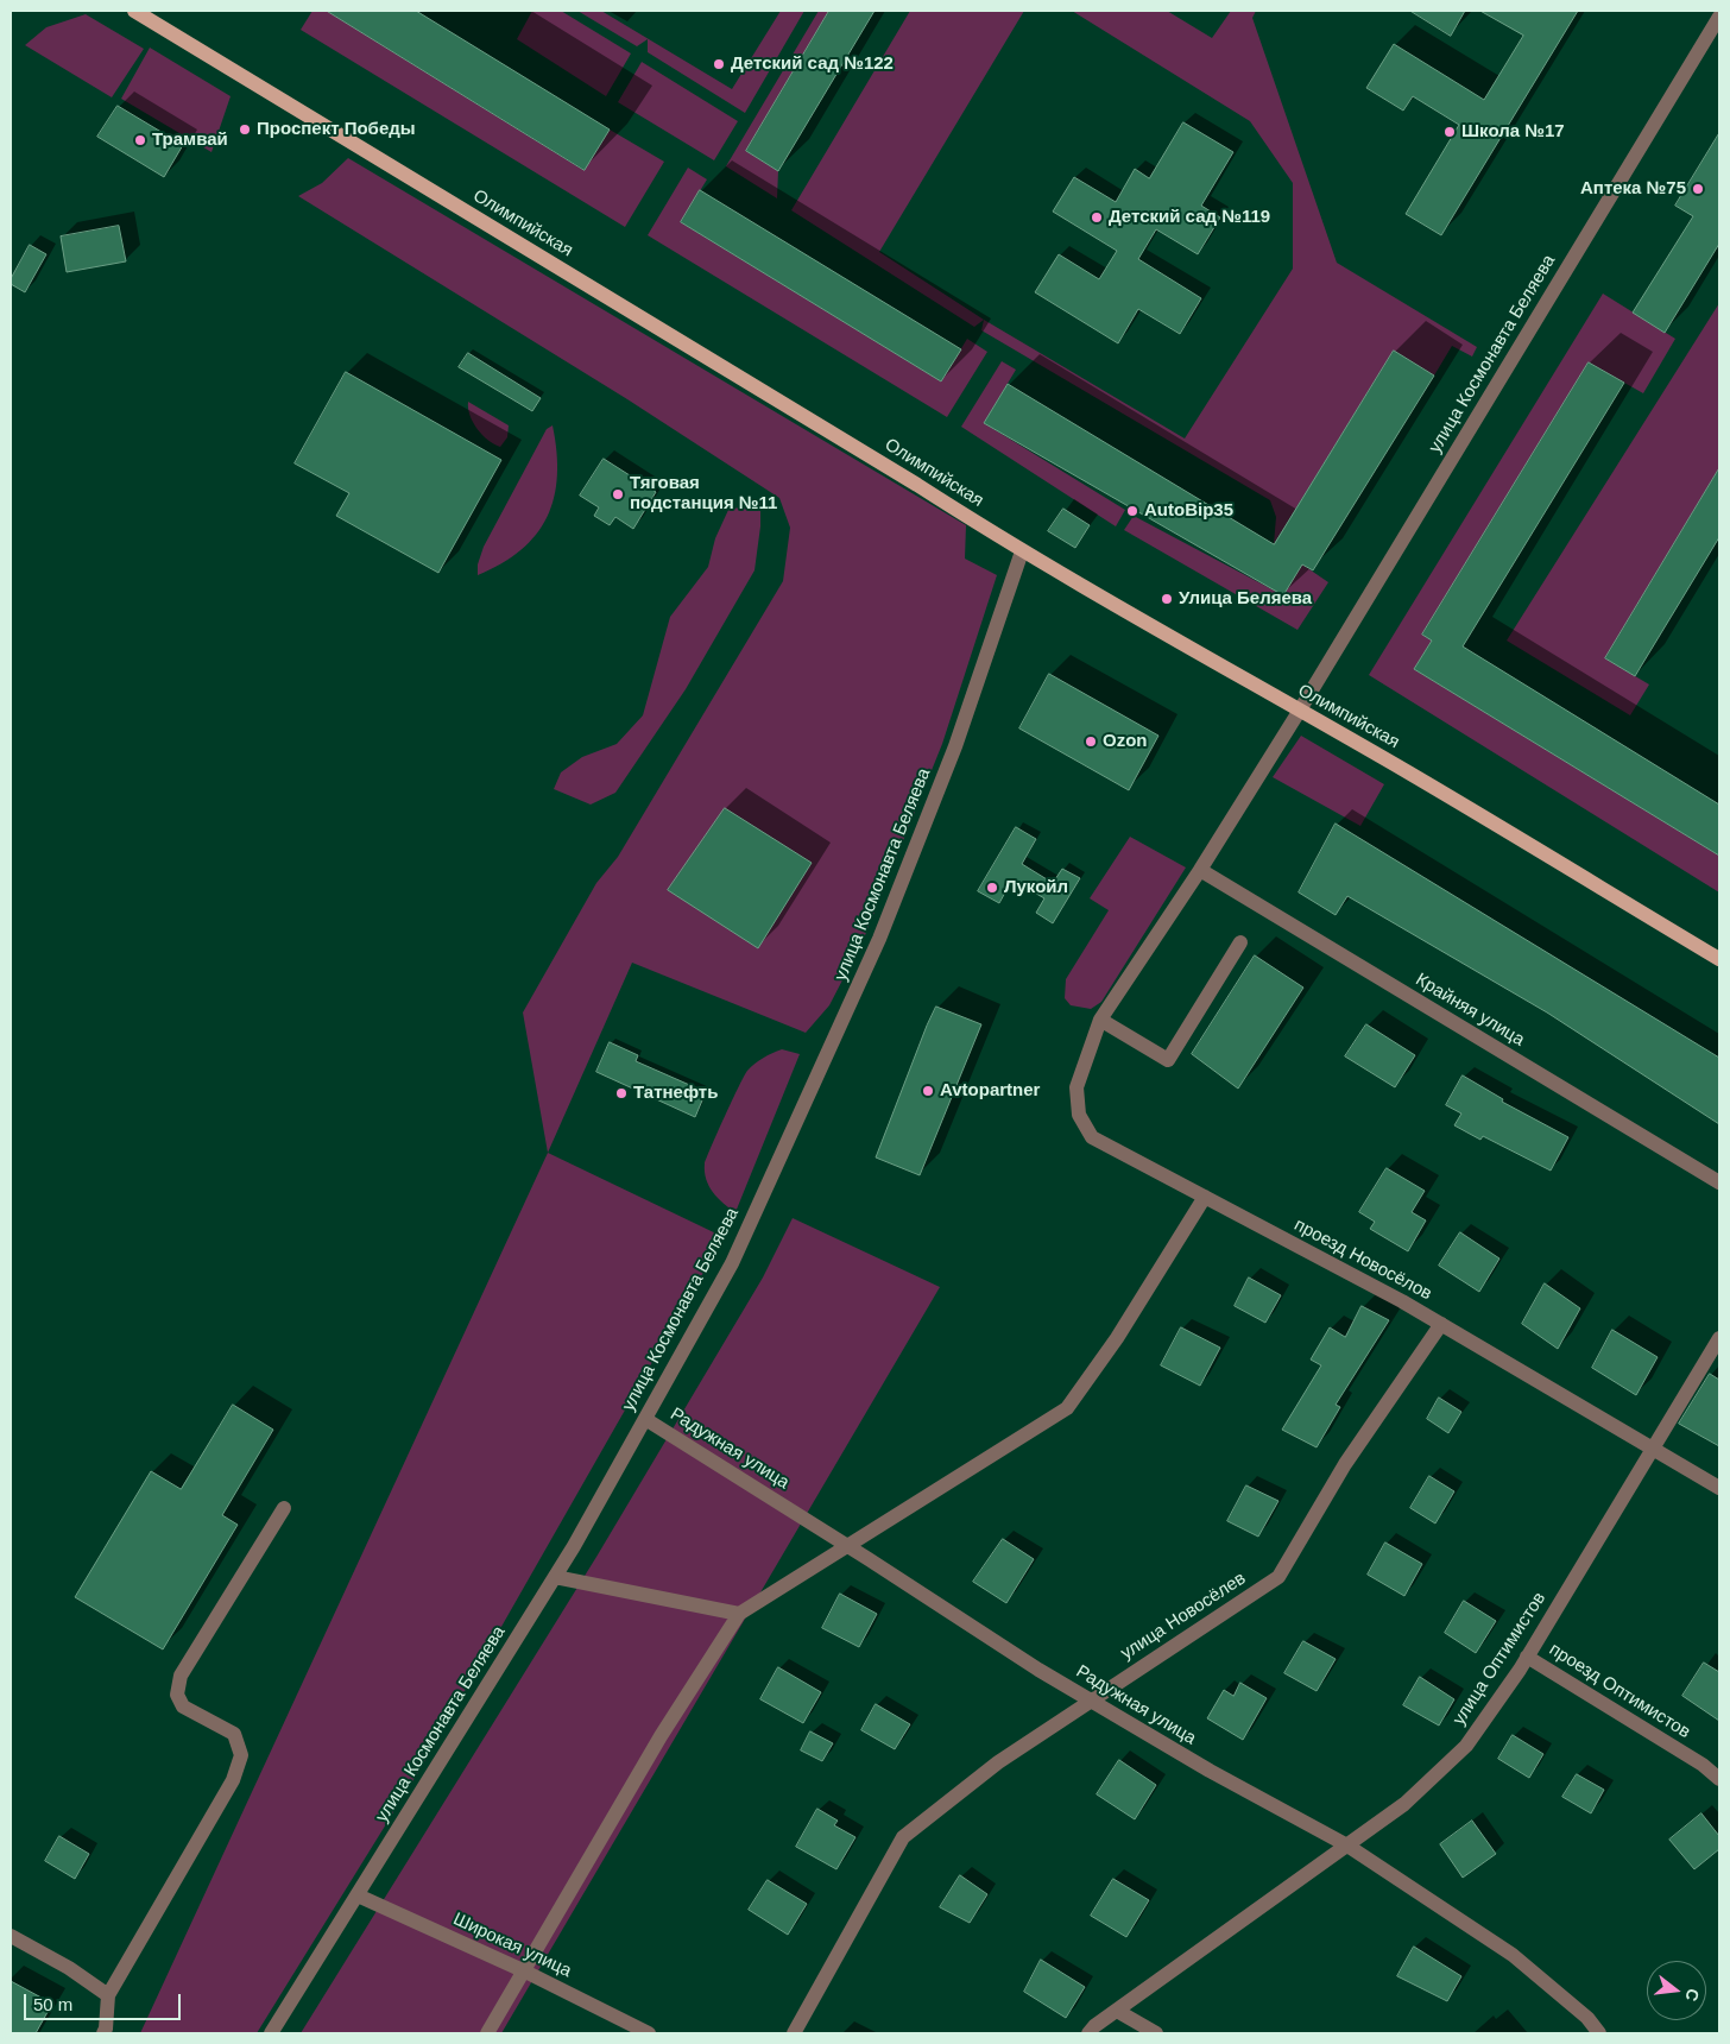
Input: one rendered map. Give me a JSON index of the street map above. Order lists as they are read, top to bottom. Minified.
{"streets":{"main road":["Олимпийская"],"street":["улица Космонавта Беляева","Крайняя улица","проезд Новосёлов","Радужная улица","улица Новосёлев","улица Оптимистов","проезд Оптимистов","Широкая улица"]},"crossings":[["Олимпийская","улица Космонавта Беляева"],["улица Космонавта Беляева","Крайняя улица"],["улица Космонавта Беляева","проезд Новосёлов"],["улица Космонавта Беляева","Радужная улица"],["улица Космонавта Беляева","Широкая улица"],["Крайняя улица","проезд Новосёлов"],["проезд Новосёлов","улица Новосёлев"],["проезд Новосёлов","улица Оптимистов"],["Радужная улица","улица Новосёлев"],["Радужная улица","улица Оптимистов"],["улица Оптимистов","проезд Оптимистов"]],"places":["Детский сад №122","Проспект Победы","Школа №17","Трамвай","Аптека №75","Детский сад №119","Тяговая подстанция №11","AutoBip35","Улица Беляева","Ozon","Лукойл","Avtopartner","Татнефть"],"scale_bar":"50 m","north":"right"}
